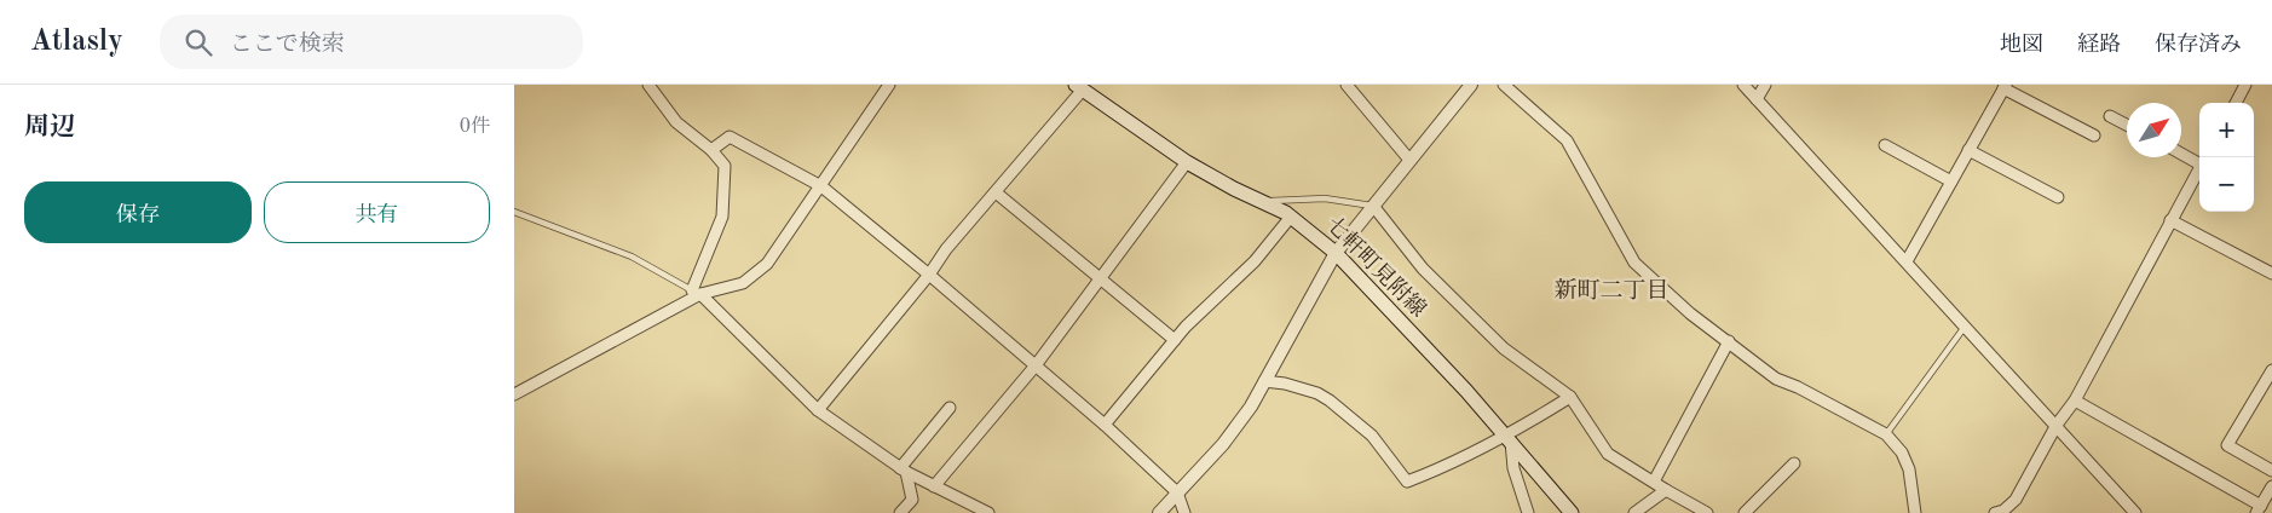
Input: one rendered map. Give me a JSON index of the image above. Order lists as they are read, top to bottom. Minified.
{"streets":{"main road":["七軒町見附線"]},"districts":["新町二丁目"],"north":"top right","page":{"header":"Atlasly","search":"ここで検索","nav":["地図","経路","保存済み"],"heading":["周辺","0件"],"map_buttons":["+","−"],"buttons":["保存","共有"]}}
